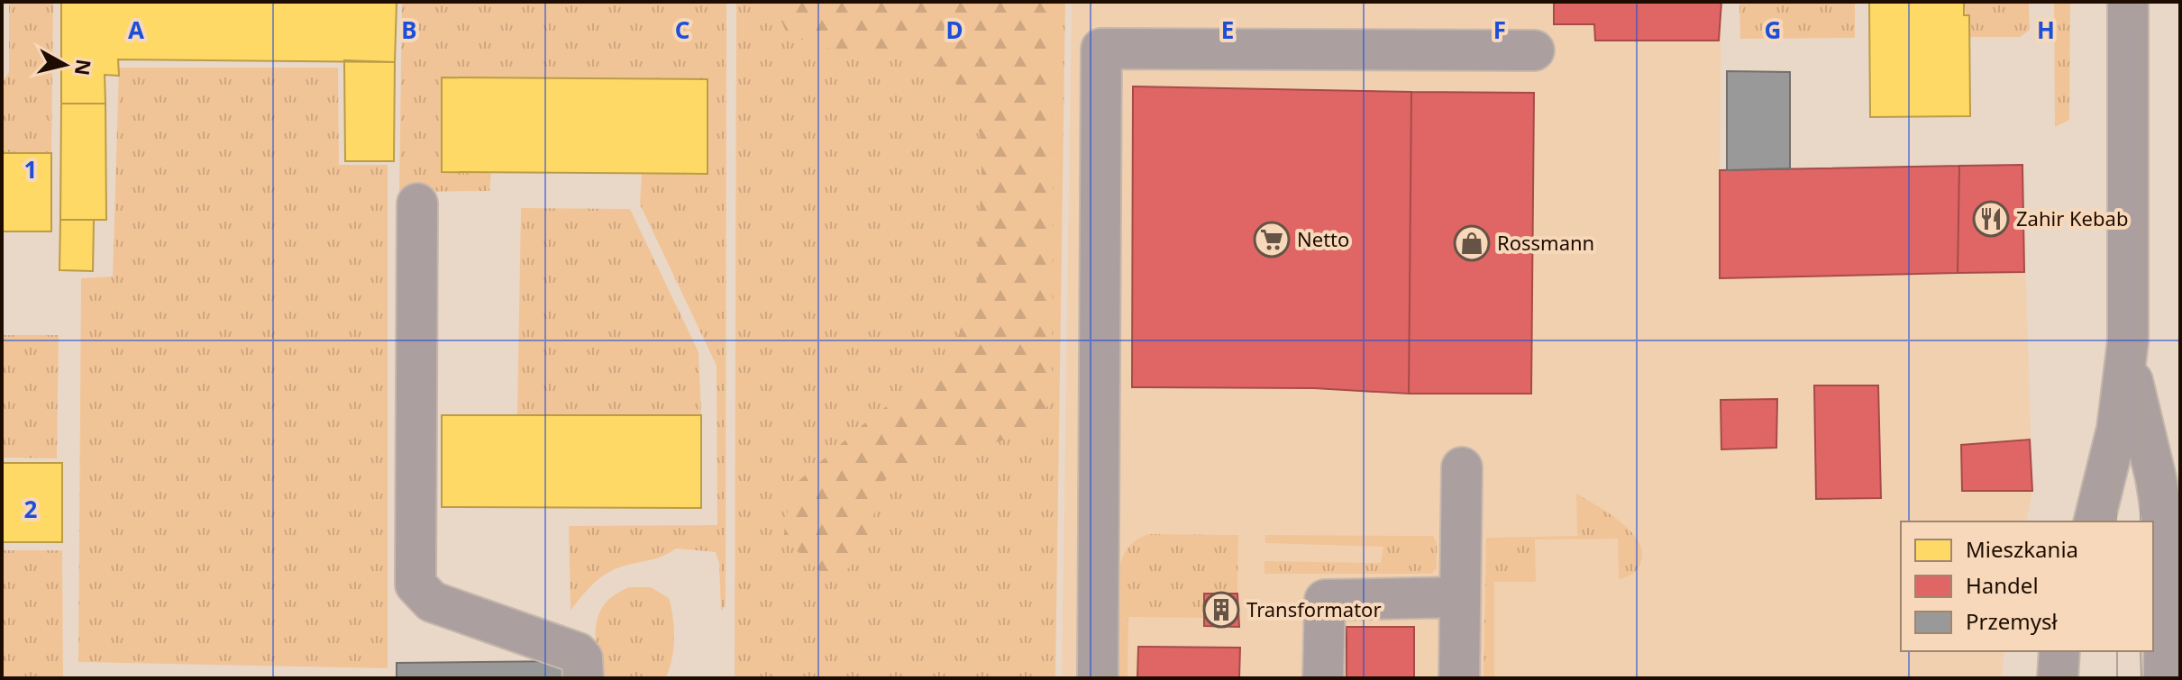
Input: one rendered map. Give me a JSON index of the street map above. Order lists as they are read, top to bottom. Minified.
{"places":{"restaurant":["Zahir Kebab"],"supermarket":["Netto"],"shop":["Rossmann"],"building":["Transformator"]},"legend":["Mieszkania","Handel","Przemysł"],"north":"right","grid":{"columns":["A","B","C","D","E","F","G","H"],"rows":["1","2"]}}
